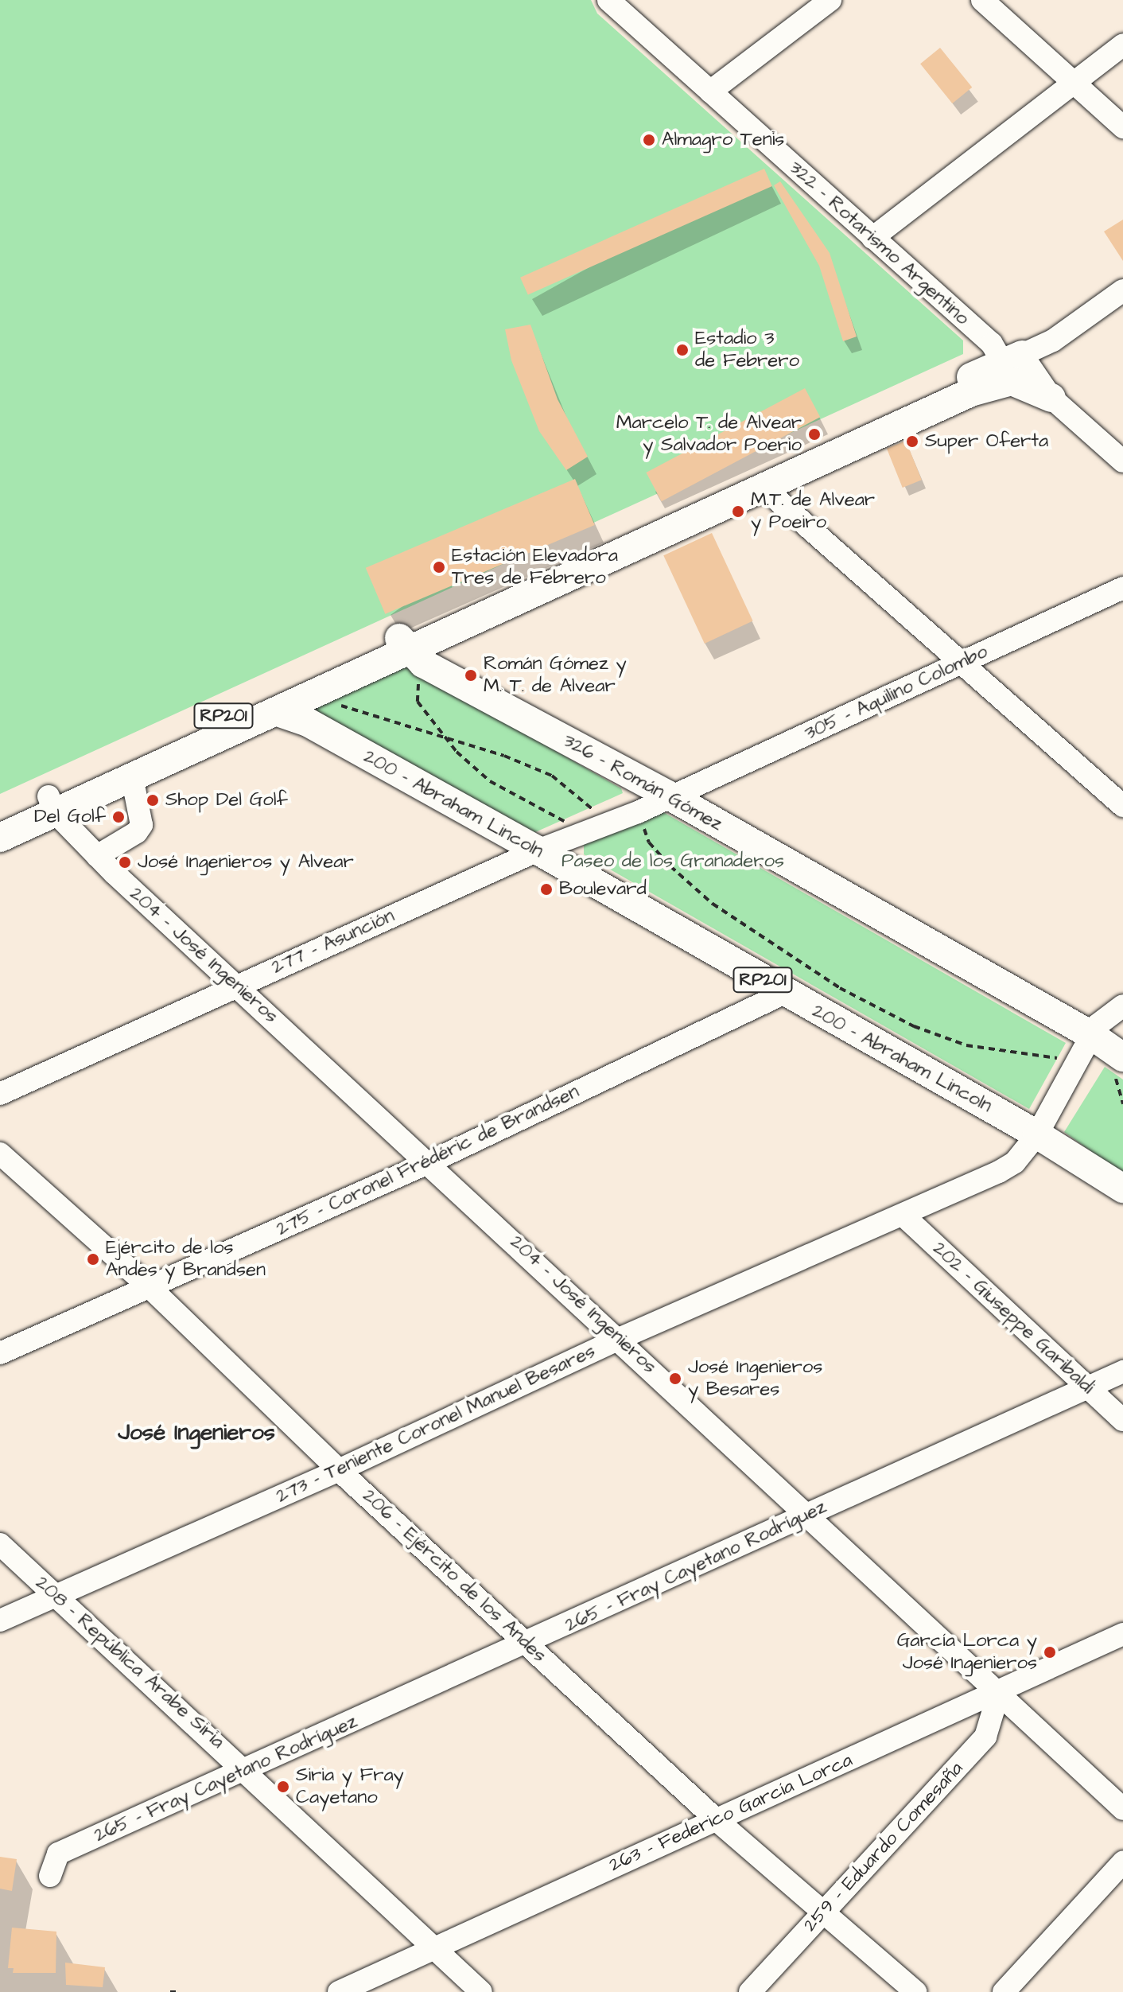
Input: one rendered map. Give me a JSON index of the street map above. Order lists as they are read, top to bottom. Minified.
{"streets":{"main road":["RP201","326 - Román Gómez","200 - Abraham Lincoln"],"street":["322 - Rotarismo Argentino","305 - Aquilino Colombo","277 - Asunción","204 - José Ingenieros","275 - Coronel Frédéric de Brandsen","202 - Giuseppe Garibaldi","273 - Teniente Coronel Manuel Besares","265 - Fray Cayetano Rodríguez","206 - Ejército de los Andes","208 - República Árabe Siria","263 - Federico García Lorca","259 - Eduardo Comesaña"]},"crossings":[["305 - Aquilino Colombo","326 - Román Gómez"],["305 - Aquilino Colombo","277 - Asunción"],["RP201","326 - Román Gómez"],["RP201","200 - Abraham Lincoln"],["RP201","204 - José Ingenieros"],["326 - Román Gómez","277 - Asunción"],["326 - Román Gómez","273 - Teniente Coronel Manuel Besares"],["200 - Abraham Lincoln","277 - Asunción"],["200 - Abraham Lincoln","275 - Coronel Frédéric de Brandsen"],["200 - Abraham Lincoln","273 - Teniente Coronel Manuel Besares"],["277 - Asunción","204 - José Ingenieros"],["204 - José Ingenieros","275 - Coronel Frédéric de Brandsen"],["204 - José Ingenieros","273 - Teniente Coronel Manuel Besares"],["204 - José Ingenieros","265 - Fray Cayetano Rodríguez"],["204 - José Ingenieros","263 - Federico García Lorca"],["204 - José Ingenieros","259 - Eduardo Comesaña"],["275 - Coronel Frédéric de Brandsen","206 - Ejército de los Andes"],["202 - Giuseppe Garibaldi","273 - Teniente Coronel Manuel Besares"],["202 - Giuseppe Garibaldi","265 - Fray Cayetano Rodríguez"],["273 - Teniente Coronel Manuel Besares","206 - Ejército de los Andes"],["273 - Teniente Coronel Manuel Besares","208 - República Árabe Siria"],["265 - Fray Cayetano Rodríguez","206 - Ejército de los Andes"],["265 - Fray Cayetano Rodríguez","208 - República Árabe Siria"],["206 - Ejército de los Andes","263 - Federico García Lorca"],["206 - Ejército de los Andes","259 - Eduardo Comesaña"],["208 - República Árabe Siria","263 - Federico García Lorca"],["263 - Federico García Lorca","259 - Eduardo Comesaña"]],"districts":["José Ingenieros"],"parks":["Paseo de los Granaderos"],"places":["Almagro Tenis","Estadio 3 de Febrero","Marcelo T. de Alvear y Salvador Poerio","Super Oferta","M.T. de Alvear y Poeiro","Estación Elevadora Tres de Febrero","Román Gómez y M. T. de Alvear","Shop Del Golf","Del Golf","José Ingenieros y Alvear","Boulevard","Ejército de los Andes y Brandsen","José Ingenieros y Besares","García Lorca y José Ingenieros","Siria y Fray Cayetano"]}
